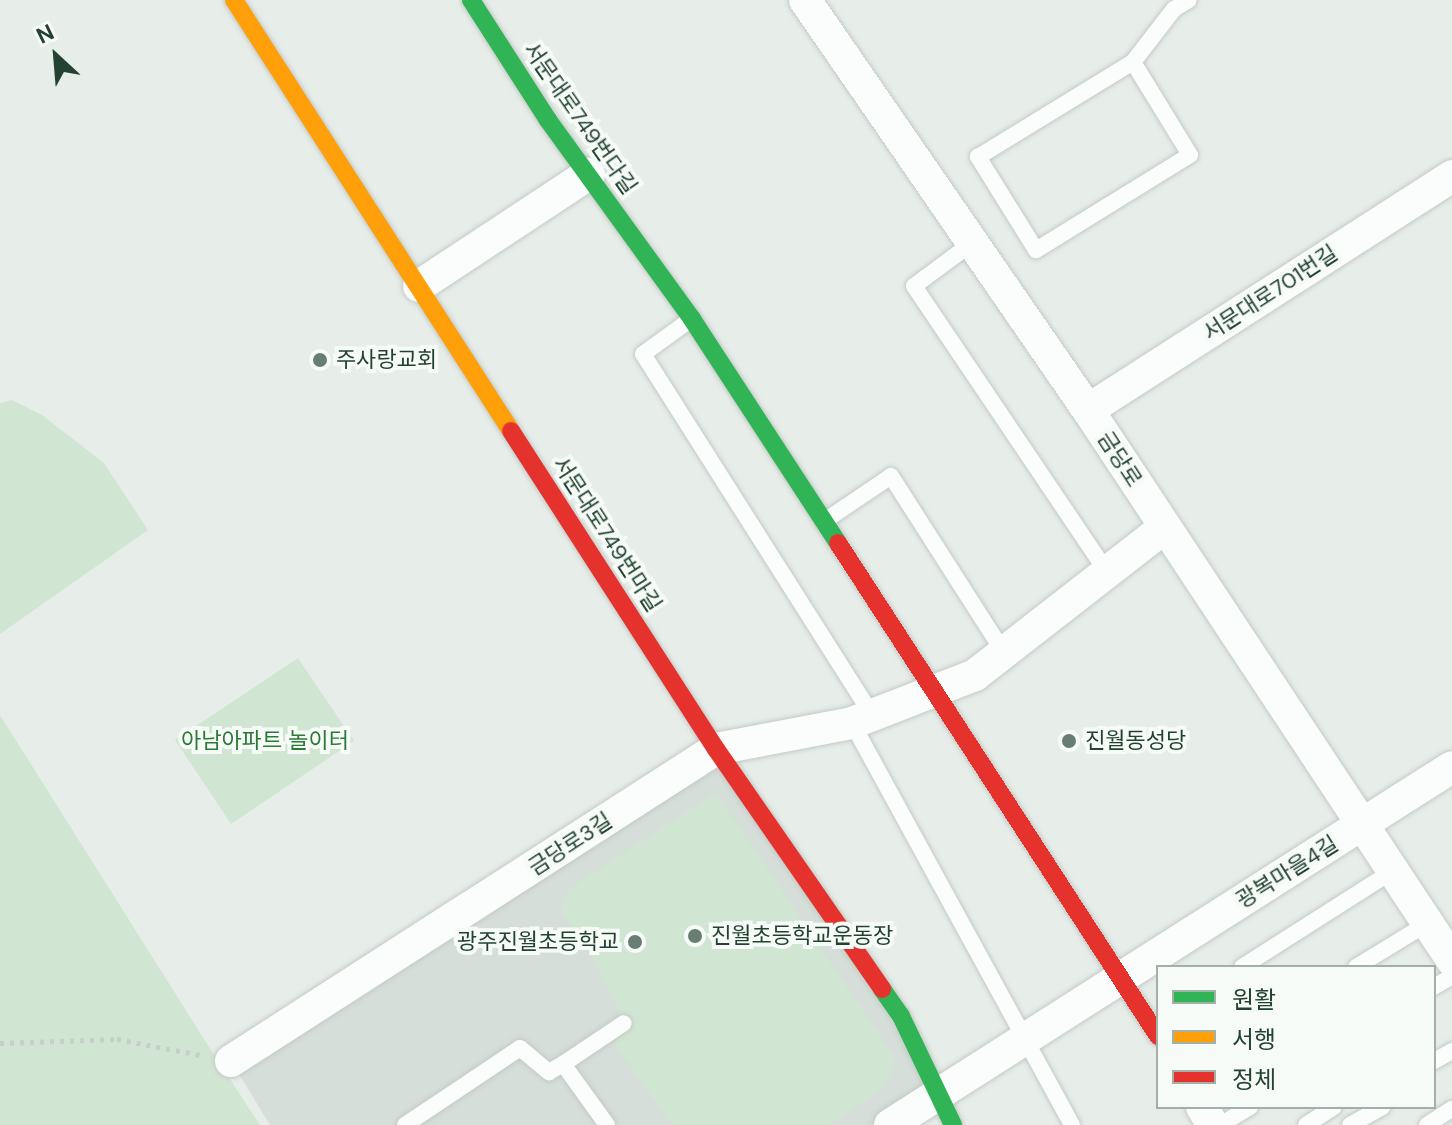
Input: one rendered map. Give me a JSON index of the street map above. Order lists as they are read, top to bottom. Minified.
{"streets":{"street":["서문대로749번다길","서문대로701번길","금당로","서문대로749번마길","금당로3길","광복마을4길"]},"crossings":[["서문대로701번길","금당로"],["금당로","금당로3길"],["금당로","광복마을4길"],["서문대로749번마길","금당로3길"],["서문대로749번마길","광복마을4길"]],"parks":["아남아파트 놀이터"],"places":["주사랑교회","진월동성당","진월초등학교운동장","광주진월초등학교"],"legend":["원활","서행","정체"],"north":"top left"}
